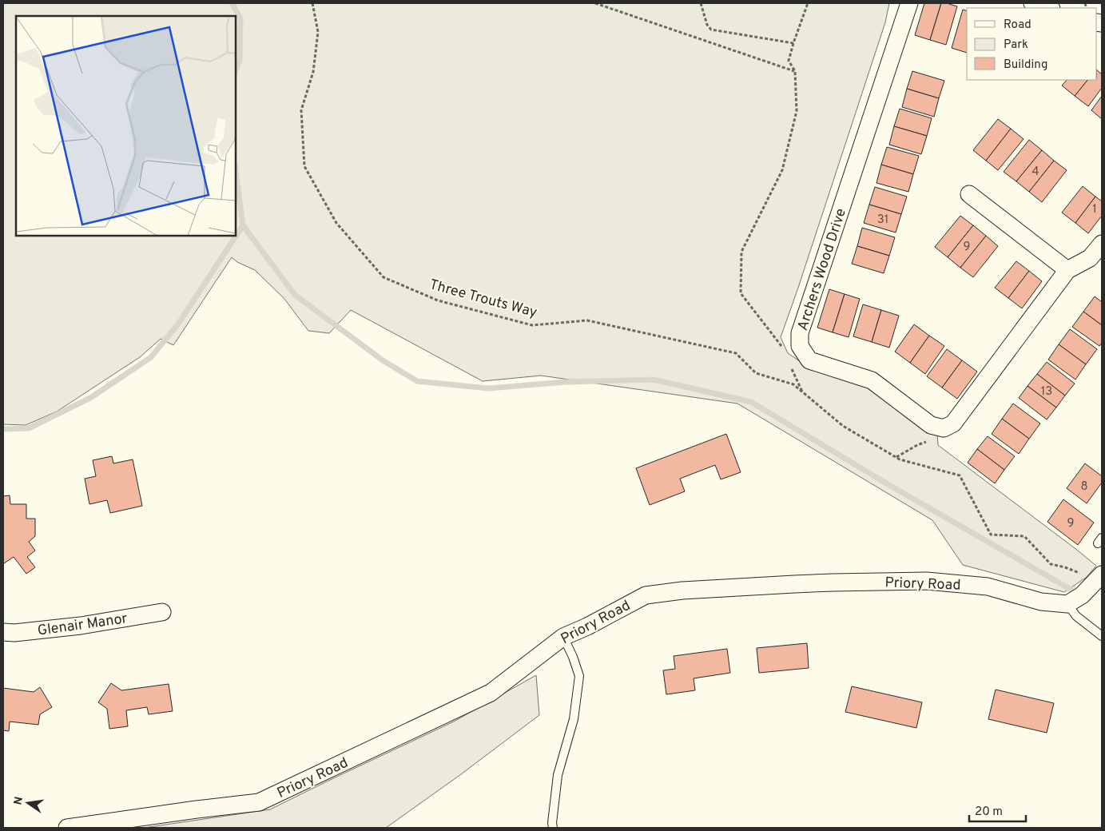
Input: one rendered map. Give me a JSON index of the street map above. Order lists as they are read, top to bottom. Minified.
{"streets":{"street":["Archers Wood Drive","Priory Road","Glenair Manor"],"path":["Three Trouts Way"]},"house_numbers":["4","1","31","9","13","8","9"],"legend":["Road","Park","Building"],"scale_bar":"20 m","north":"left"}
